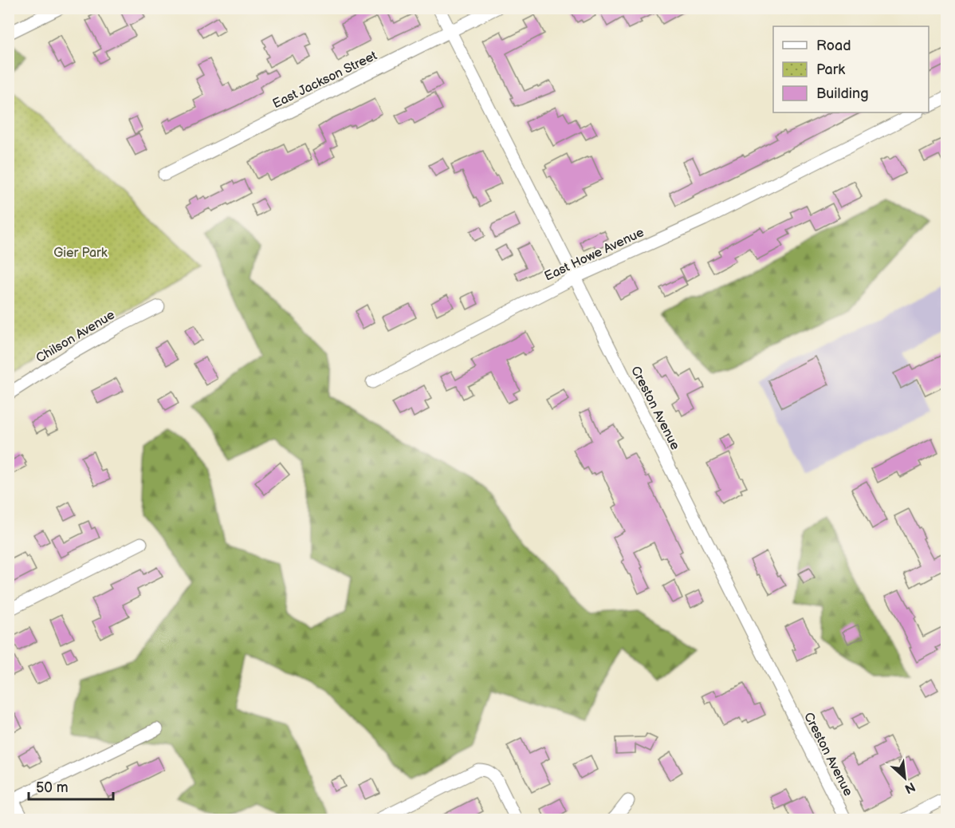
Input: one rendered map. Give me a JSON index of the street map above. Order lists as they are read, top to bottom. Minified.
{"streets":{"street":["East Jackson Street","East Howe Avenue","Chilson Avenue","Creston Avenue"]},"crossings":[["East Jackson Street","Creston Avenue"],["East Howe Avenue","Creston Avenue"]],"parks":["Gier Park"],"legend":["Road","Park","Building"],"scale_bar":"50 m","north":"bottom right"}
